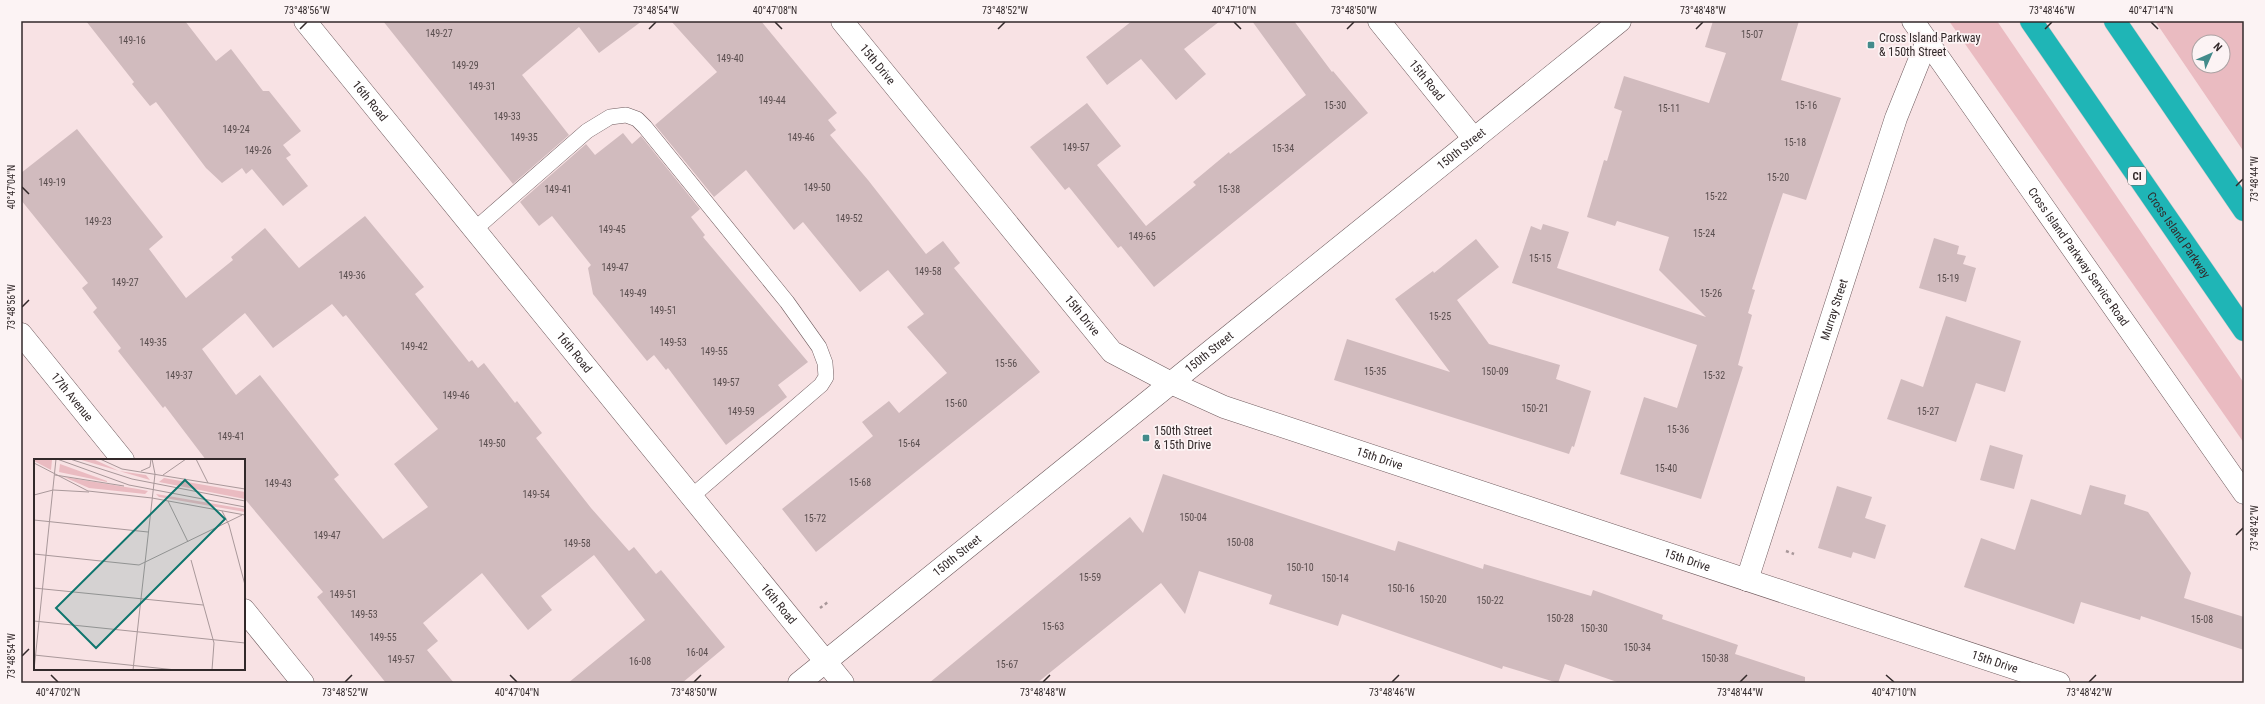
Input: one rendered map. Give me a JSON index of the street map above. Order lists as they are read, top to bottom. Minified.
{"streets":{"highway":["CI","Cross Island Parkway"],"street":["15th Drive","15th Road","16th Road","150th Street","Cross Island Parkway Service Road","Murray Street","17th Avenue"]},"crossings":[["15th Drive","150th Street"],["15th Drive","Murray Street"],["15th Road","150th Street"],["16th Road","150th Street"],["Cross Island Parkway Service Road","Murray Street"]],"places":{"transit":["Cross Island Parkway & 150th Street","150th Street & 15th Drive"]},"house_numbers":["149-27","15-07","149-16","149-40","149-29","149-31","149-44","15-30","15-16","15-11","149-33","149-24","149-35","149-46","15-18","149-57","15-34","149-26","15-20","149-19","149-50","149-41","15-38","15-22","149-52","149-23","149-45","15-24","149-65","15-15","149-47","149-58","149-36","15-19","149-27","149-49","15-26","149-51","15-25","149-35","149-53","149-42","149-55","15-56","15-35","150-09","149-37","15-32","149-57","149-46","15-60","150-21","149-59","15-27","15-36","149-41","149-50","15-64","15-40","15-68","149-43","149-54","150-04","15-72","149-47","150-08","149-58","150-10","15-59","150-14","150-16","149-51","150-20","150-22","149-53","150-28","15-08","15-63","150-30","149-55","150-34","16-04","150-38","149-57","16-08","15-67"],"north":"top right","coordinates":["73°48'56\"W","73°48'54\"W","40°47'08\"N","73°48'52\"W","40°47'10\"N","73°48'50\"W","73°48'48\"W","73°48'46\"W","40°47'14\"N","73°48'44\"W","40°47'04\"N","73°48'42\"W","40°47'02\"N"]}
